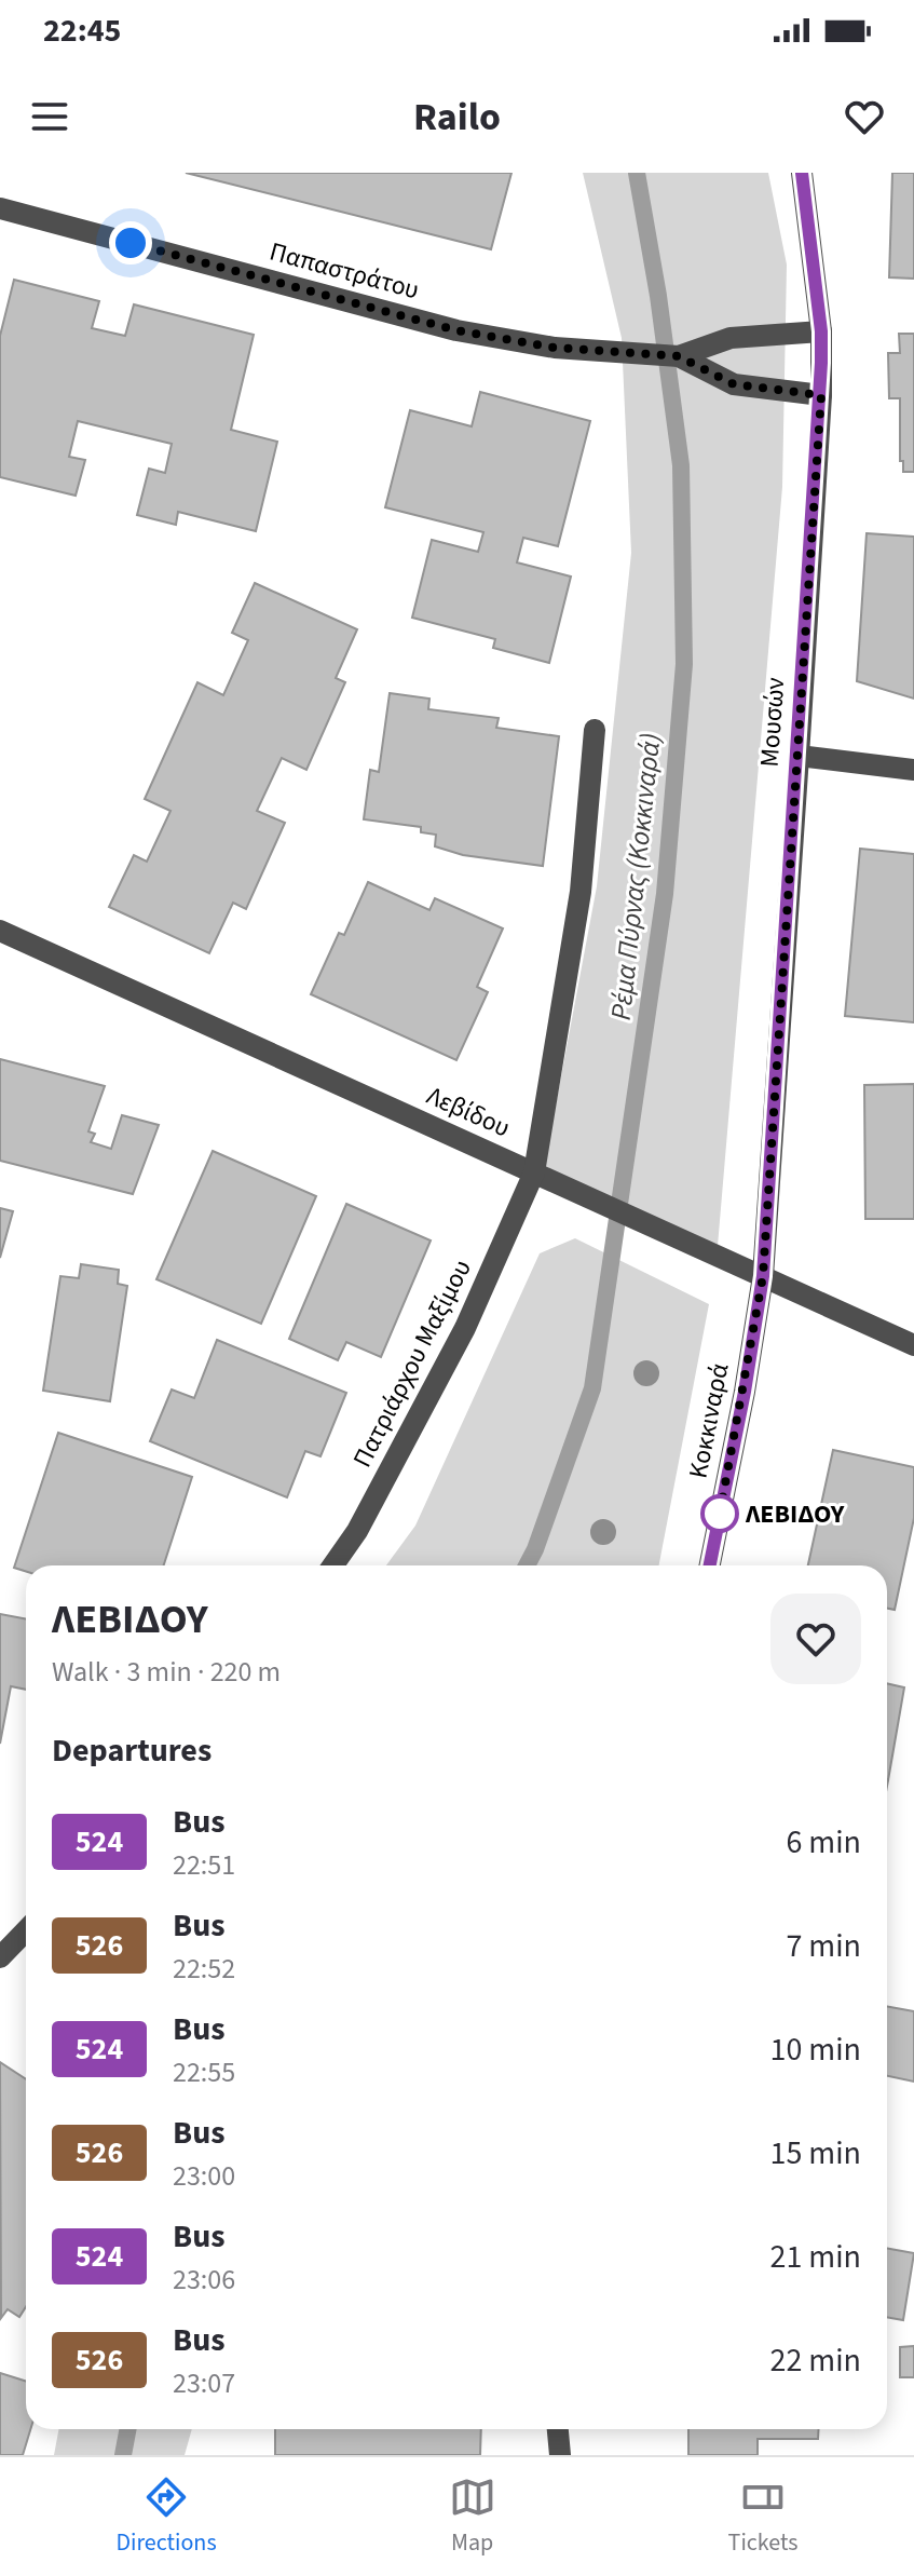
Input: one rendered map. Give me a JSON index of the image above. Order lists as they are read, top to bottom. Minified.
{"streets":{"street":["Παπαστράτου","Μουσών","Λεβίδου","Πατριάρχου Μαξίμου","Κοκκιναρά"]},"crossings":[["Παπαστράτου","Μουσών"],["Μουσών","Λεβίδου"],["Μουσών","Κοκκιναρά"],["Λεβίδου","Πατριάρχου Μαξίμου"],["Λεβίδου","Κοκκιναρά"]],"water":["Ρέμα Πύρνας (Κοκκιναρά)"],"places":["ΛΕΒΙΔΟΥ"],"lines":["bus line 524"],"page":{"status":"22:45","header":"Railo","heading":[["ΛΕΒΙΔΟΥ","Walk · 3 min · 220 m"],"Departures"],"list":[{"mark":"524","name":"Bus","note":"22:51","value":"6 min"},{"mark":"526","name":"Bus","note":"22:52","value":"7 min"},{"mark":"524","name":"Bus","note":"22:55","value":"10 min"},{"mark":"526","name":"Bus","note":"23:00","value":"15 min"},{"mark":"524","name":"Bus","note":"23:06","value":"21 min"},{"mark":"526","name":"Bus","note":"23:07","value":"22 min"}],"tabs":["Directions","Map","Tickets"]}}
